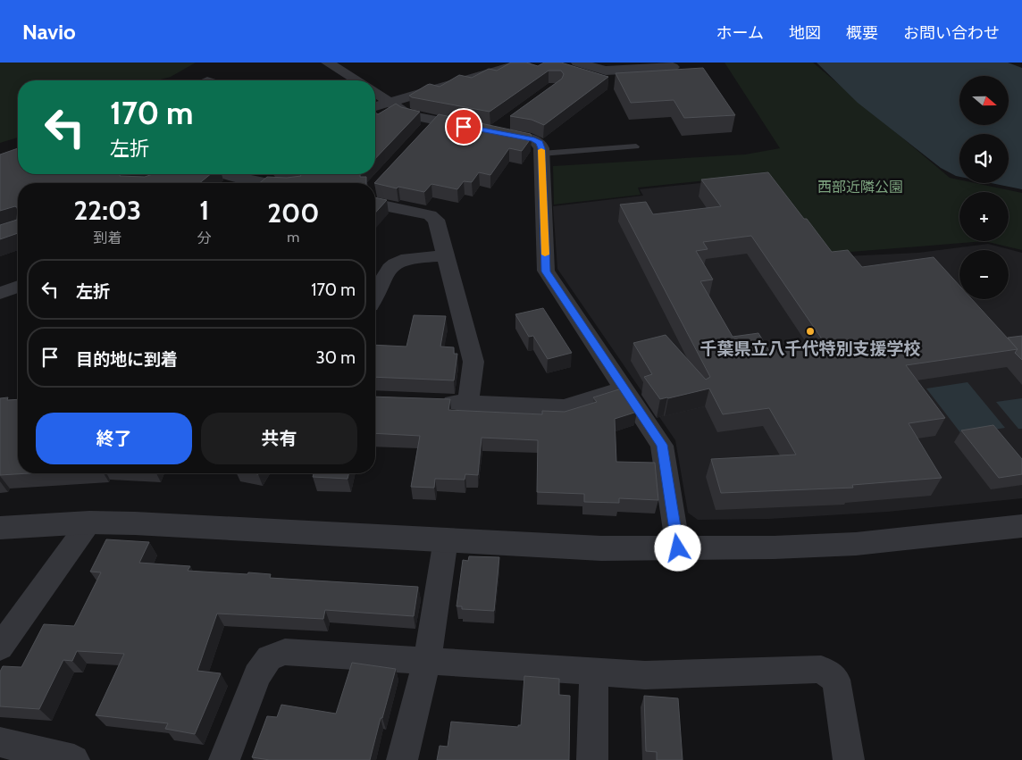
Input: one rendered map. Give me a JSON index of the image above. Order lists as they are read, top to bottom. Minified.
{"parks":["西部近隣公園"],"places":["千葉県立八千代特別支援学校"],"north":"right","page":{"header":"Navio","nav":["ホーム","地図","概要","お問い合わせ"],"map_buttons":["+","−"],"turn":["170 m","左折"],"eta":["22:03","到着","1","分","200","m"],"list":[{"name":"左折","value":"170 m"},{"name":"目的地に到着","value":"30 m"}],"buttons":["終了","共有"]}}
